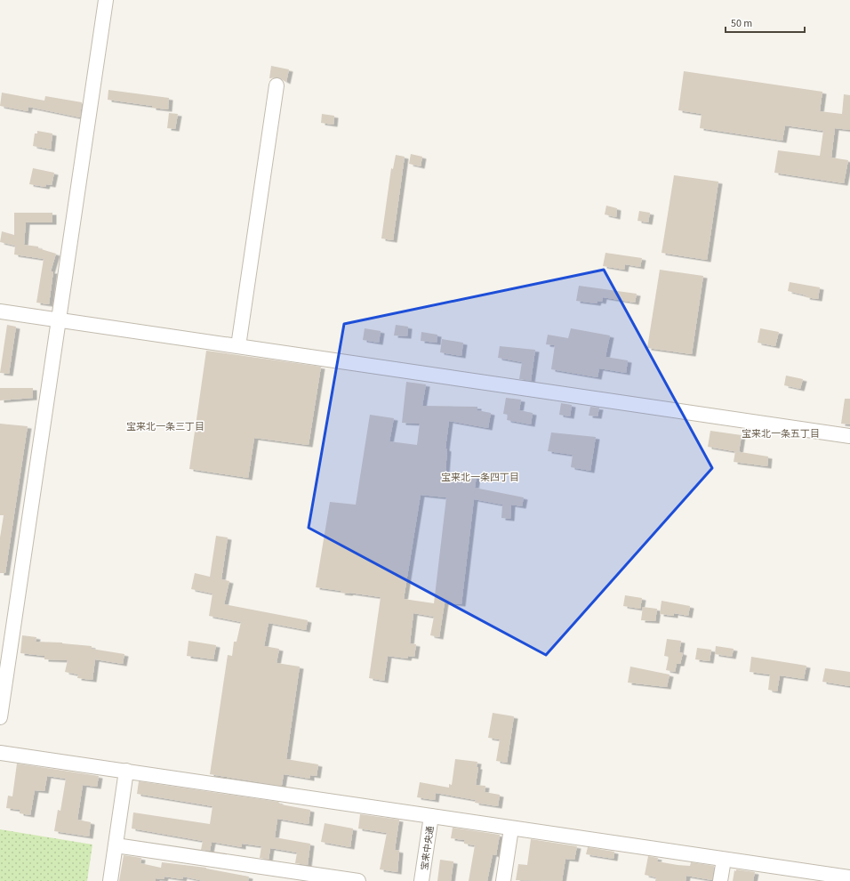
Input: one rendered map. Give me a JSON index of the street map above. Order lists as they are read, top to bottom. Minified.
{"streets":{"street":["宝来中央通"]},"districts":["宝来北一条三丁目","宝来北一条五丁目","宝来北一条四丁目"],"scale_bar":"50 m"}
